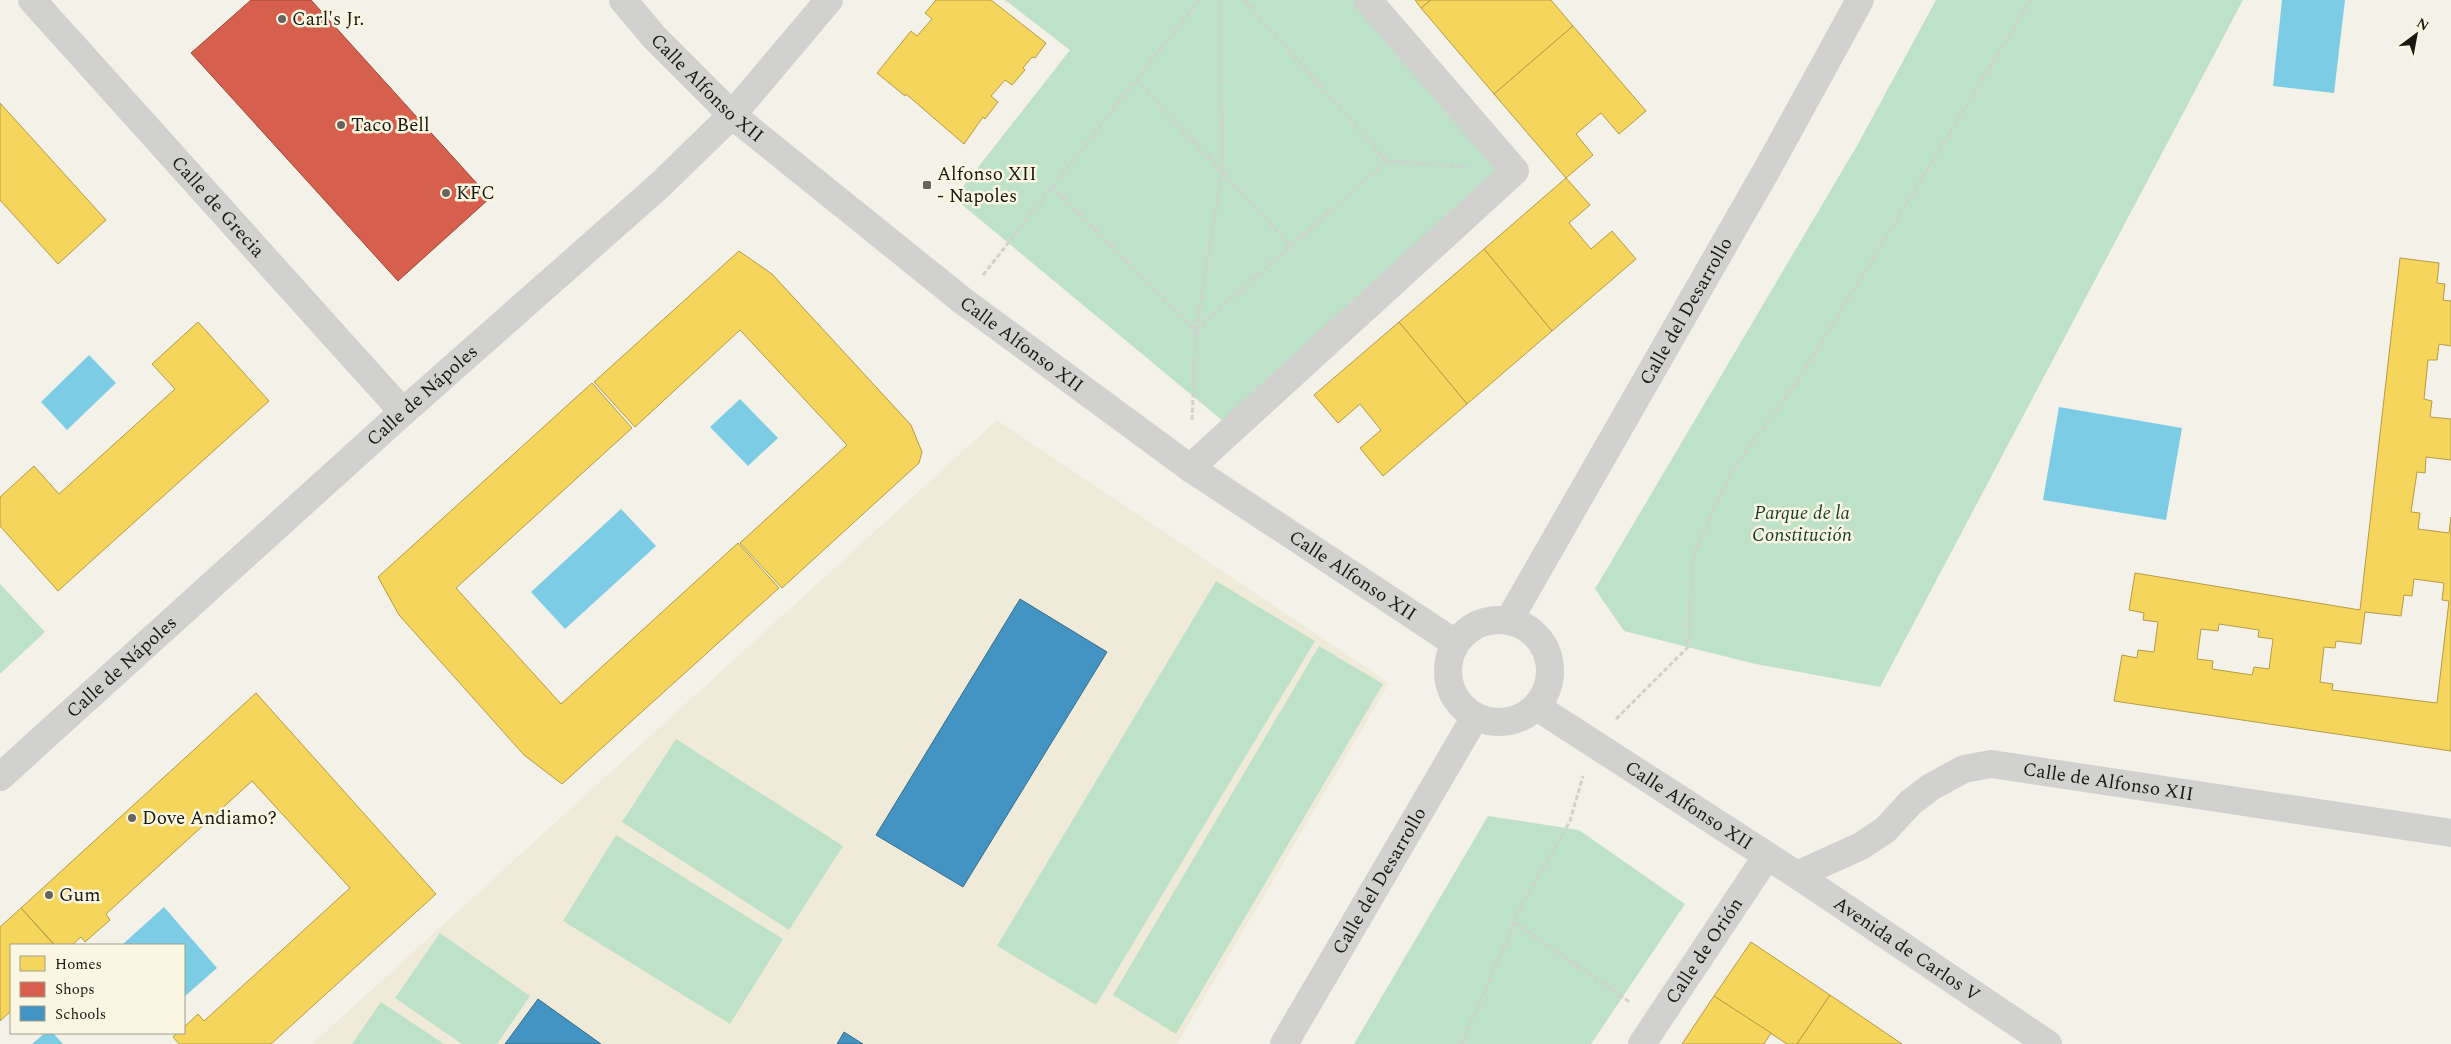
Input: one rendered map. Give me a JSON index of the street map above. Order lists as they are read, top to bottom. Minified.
{"streets":{"street":["Calle Alfonso XII","Calle de Grecia","Calle del Desarrollo","Calle de Nápoles","Calle de Alfonso XII","Calle de Orión","Avenida de Carlos V"]},"crossings":[["Calle Alfonso XII","Calle del Desarrollo"],["Calle Alfonso XII","Calle de Nápoles"],["Calle Alfonso XII","Calle de Orión"],["Calle Alfonso XII","Avenida de Carlos V"],["Calle de Grecia","Calle de Nápoles"],["Calle de Alfonso XII","Avenida de Carlos V"],["Calle de Orión","Avenida de Carlos V"]],"parks":["Parque de la Constitución"],"places":{"other":["Carl's Jr.","Taco Bell","KFC","Dove Andiamo?","Gum"],"transit":["Alfonso XII - Napoles"]},"legend":["Homes","Shops","Schools"],"north":"top right"}
